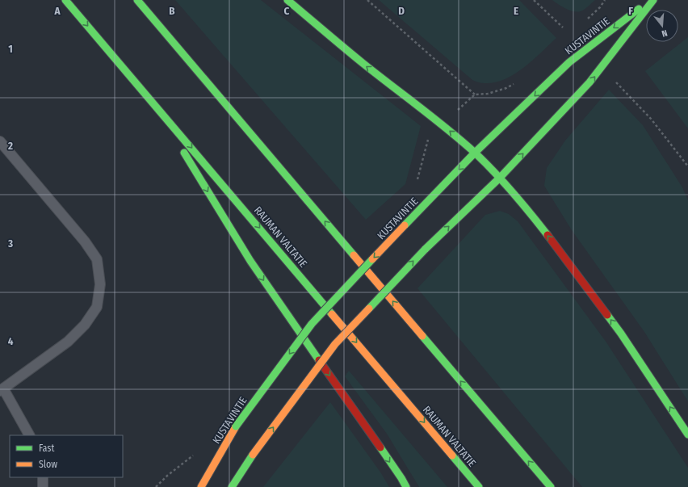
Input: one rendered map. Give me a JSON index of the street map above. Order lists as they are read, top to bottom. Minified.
{"streets":{"main road":["KUSTAVINTIE","RAUMAN VALTATIE"]},"legend":["Fast","Slow"],"north":"bottom","grid":{"columns":["A","B","C","D","E","F"],"rows":["1","2","3","4"]}}
